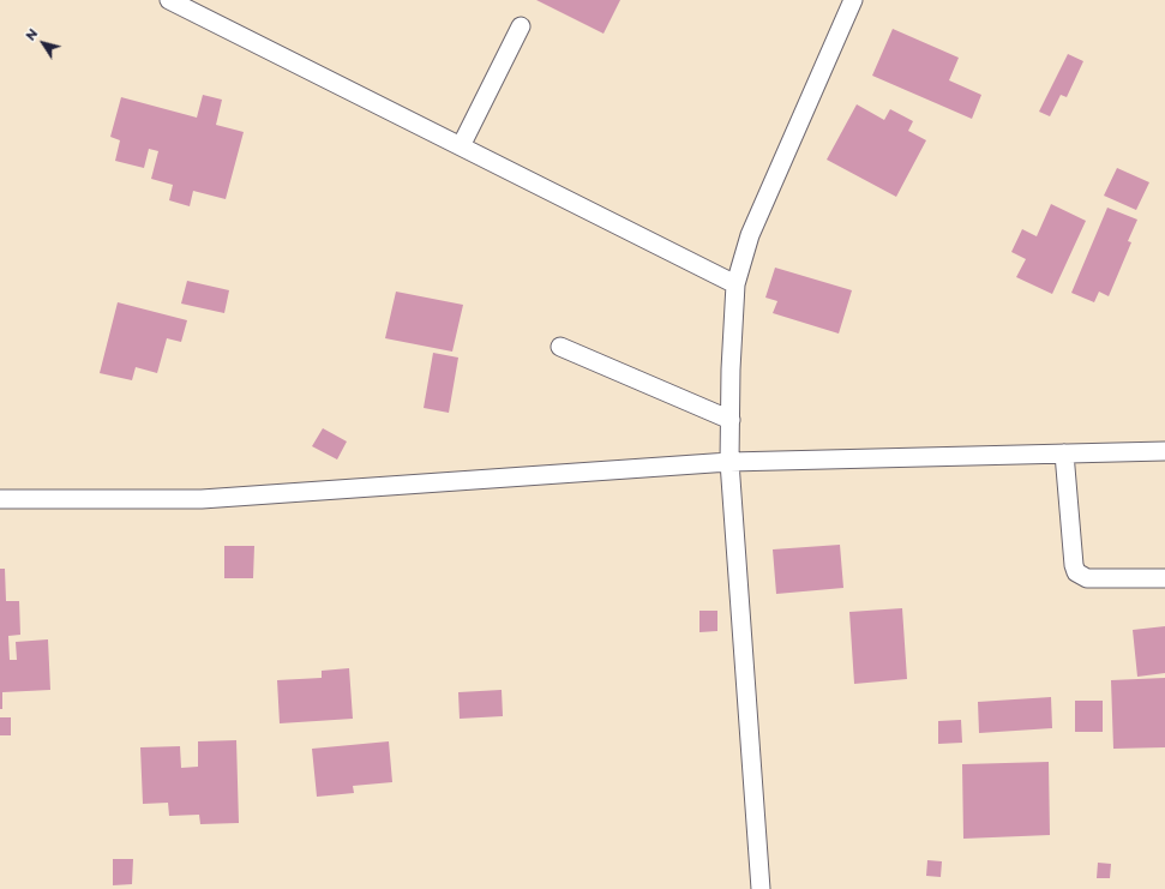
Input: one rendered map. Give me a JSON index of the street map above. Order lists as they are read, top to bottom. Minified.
{"north":"top left"}
